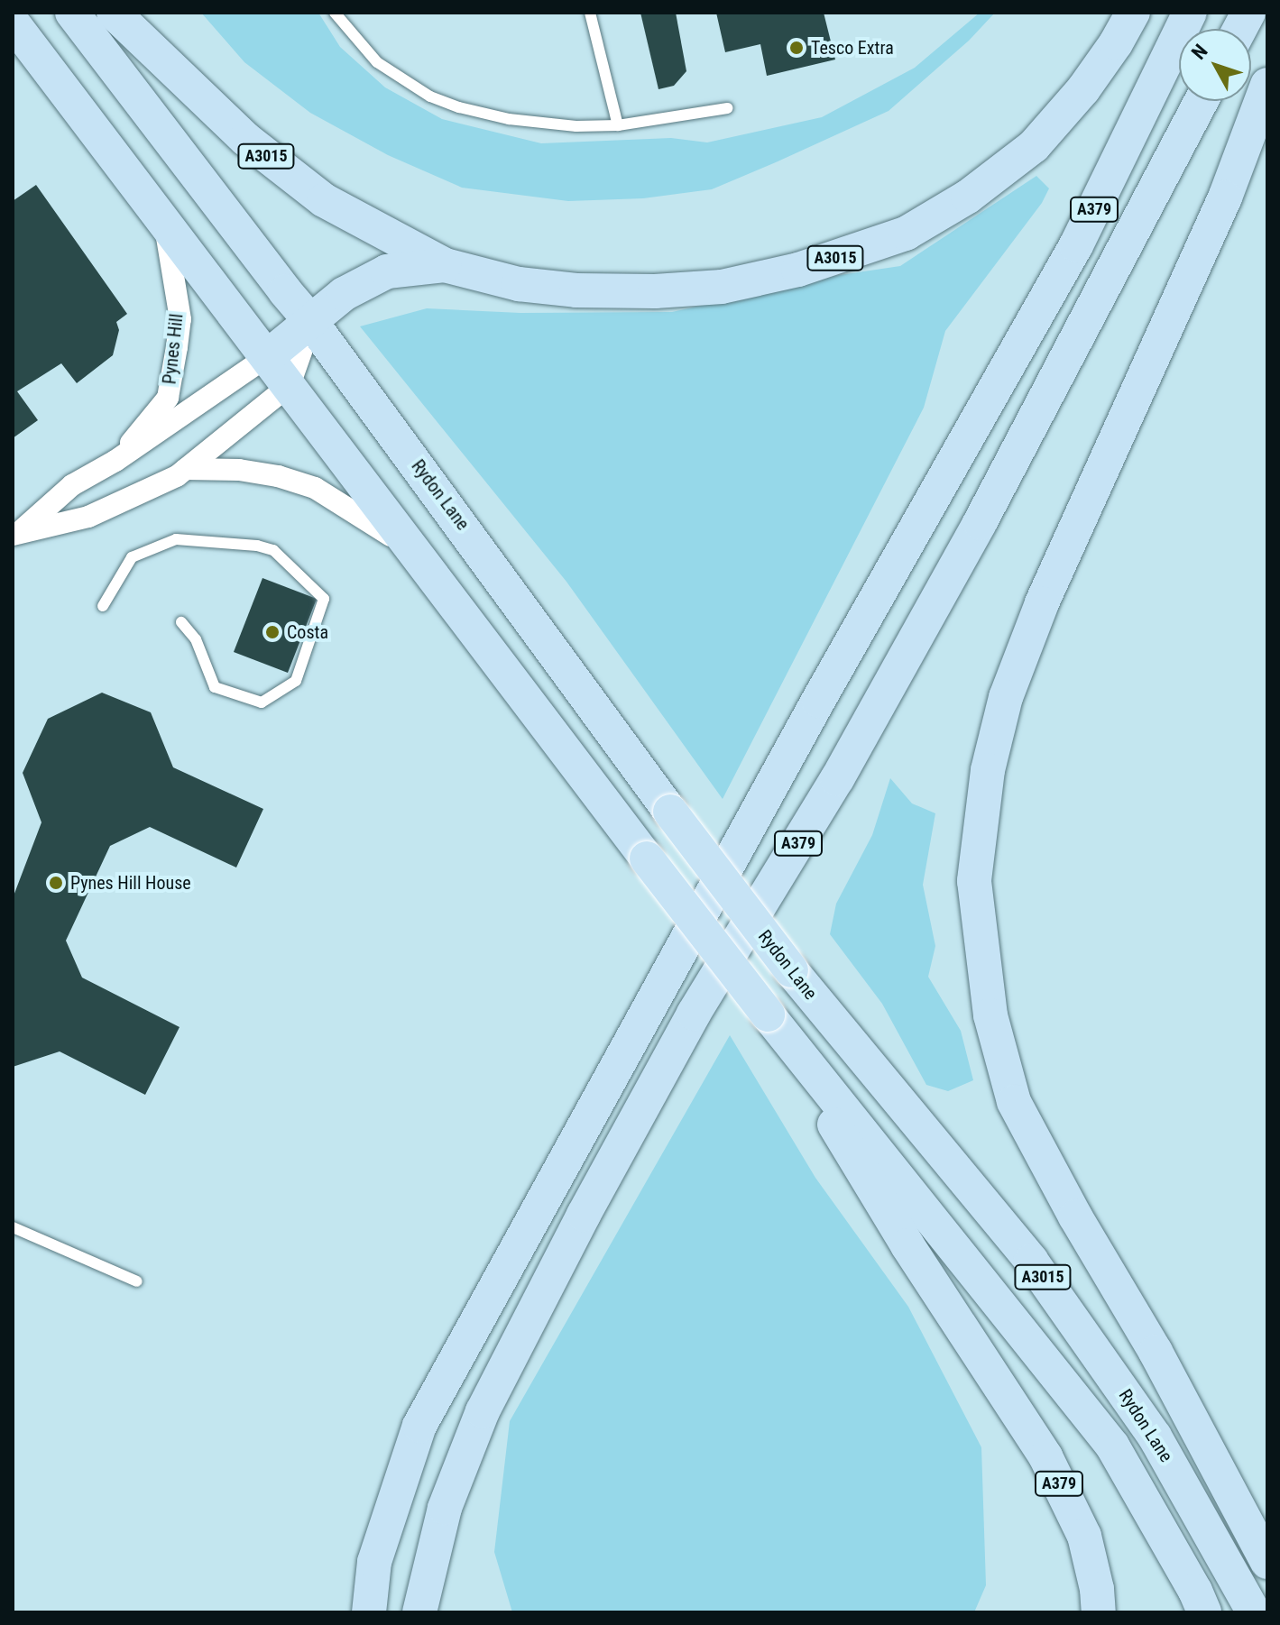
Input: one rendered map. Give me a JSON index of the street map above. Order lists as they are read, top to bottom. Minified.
{"streets":{"main road":["A3015","A379","Rydon Lane"],"street":["Pynes Hill"]},"crossings":[["A3015","A379"],["A3015","Pynes Hill"]],"places":["Tesco Extra","Costa","Pynes Hill House"],"north":"top left"}
